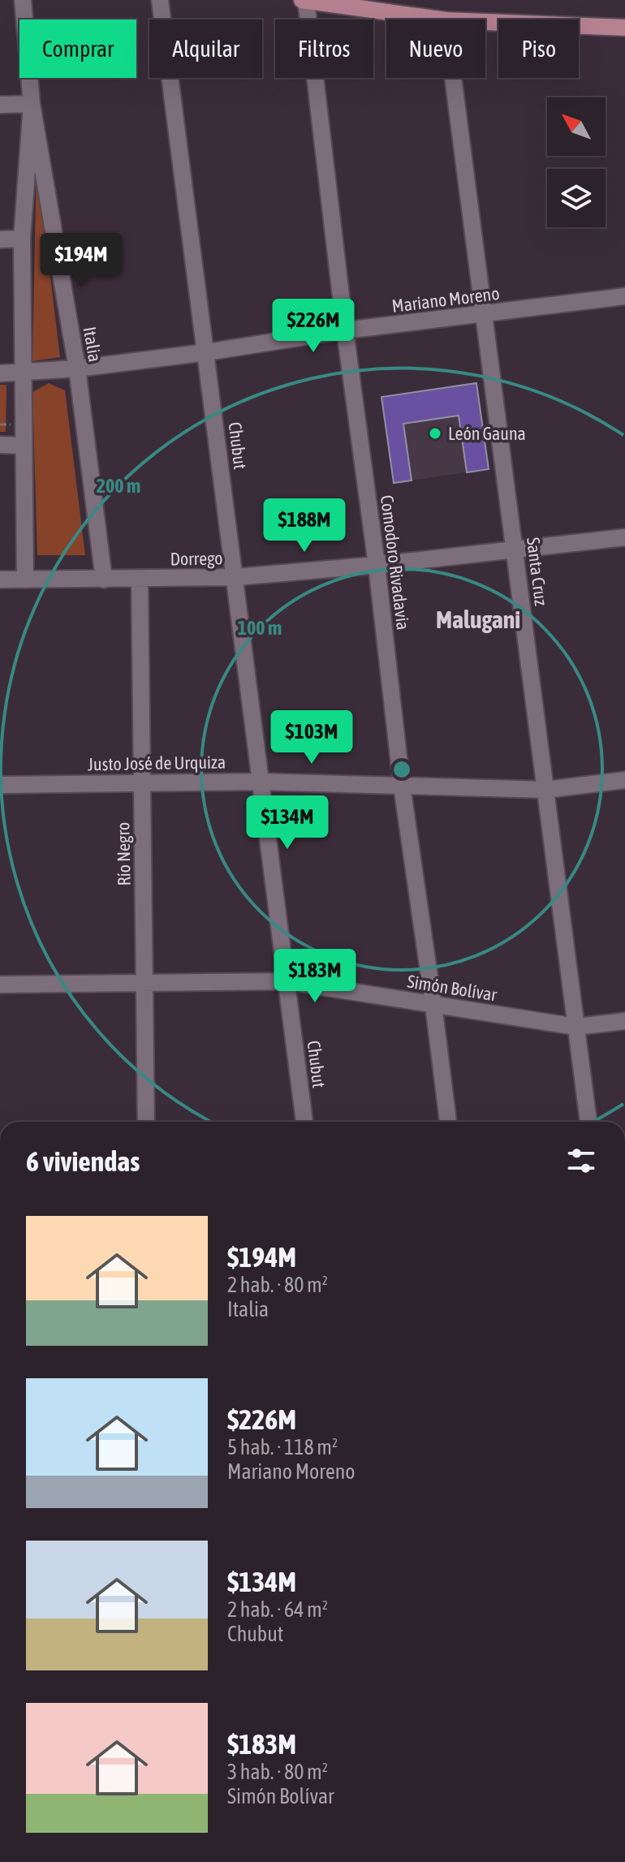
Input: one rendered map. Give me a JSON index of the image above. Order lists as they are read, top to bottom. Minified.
{"streets":{"street":["Mariano Moreno","Italia","Chubut","Dorrego","Comodoro Rivadavia","Santa Cruz","Justo José de Urquiza","Río Negro","Simón Bolívar"]},"crossings":[["Mariano Moreno","Italia"],["Mariano Moreno","Chubut"],["Mariano Moreno","Comodoro Rivadavia"],["Mariano Moreno","Santa Cruz"],["Italia","Dorrego"],["Chubut","Dorrego"],["Chubut","Justo José de Urquiza"],["Chubut","Simón Bolívar"],["Dorrego","Comodoro Rivadavia"],["Dorrego","Santa Cruz"],["Dorrego","Río Negro"],["Comodoro Rivadavia","Justo José de Urquiza"],["Comodoro Rivadavia","Simón Bolívar"],["Santa Cruz","Justo José de Urquiza"],["Santa Cruz","Simón Bolívar"],["Justo José de Urquiza","Río Negro"],["Río Negro","Simón Bolívar"]],"districts":["Malugani"],"places":["León Gauna"],"north":"top left","page":{"chip":["Comprar","Alquilar","Filtros","Nuevo","Piso"],"price":["$194M","$226M","$188M","$103M","$134M","$183M"],"heading":"6 viviendas","list":[{"name":"$194M","note":"2 hab. · 80 m² · Italia"},{"name":"$226M","note":"5 hab. · 118 m² · Mariano Moreno"},{"name":"$134M","note":"2 hab. · 64 m² · Chubut"},{"name":"$183M","note":"3 hab. · 80 m² · Simón Bolívar"}]},"rings":["200 m","100 m"]}
